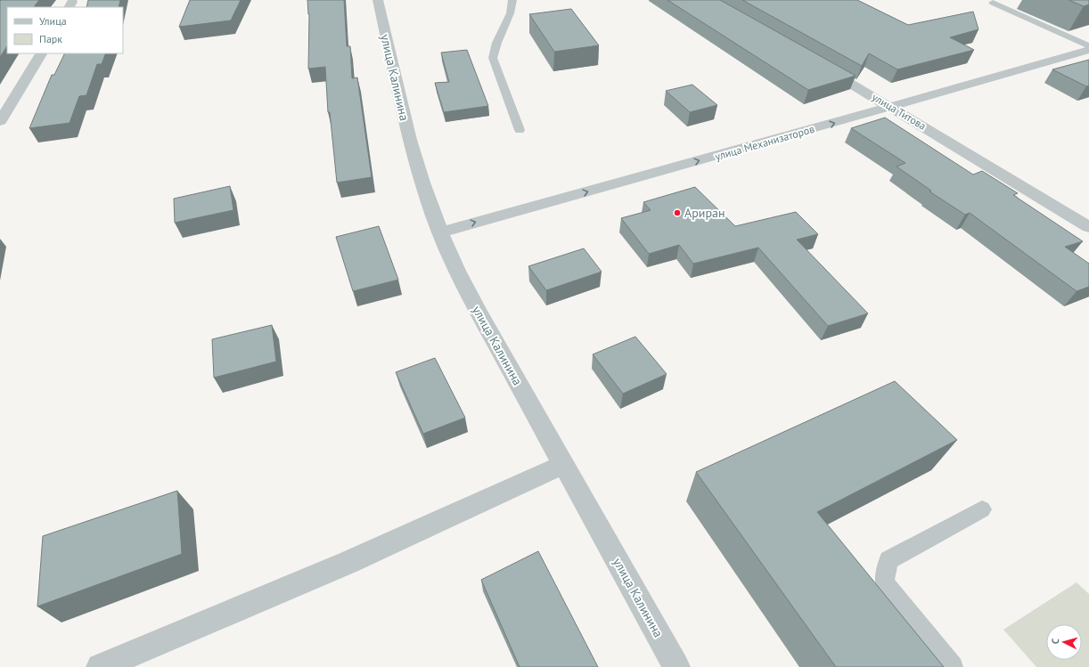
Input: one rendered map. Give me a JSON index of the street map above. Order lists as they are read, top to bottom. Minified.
{"streets":{"street":["улица Калинина","улица Титова","улица Механизаторов"]},"crossings":[["улица Калинина","улица Механизаторов"],["улица Титова","улица Механизаторов"]],"one_way":["улица Механизаторов"],"places":["Ариран"],"legend":["Улица","Парк"],"north":"left"}
